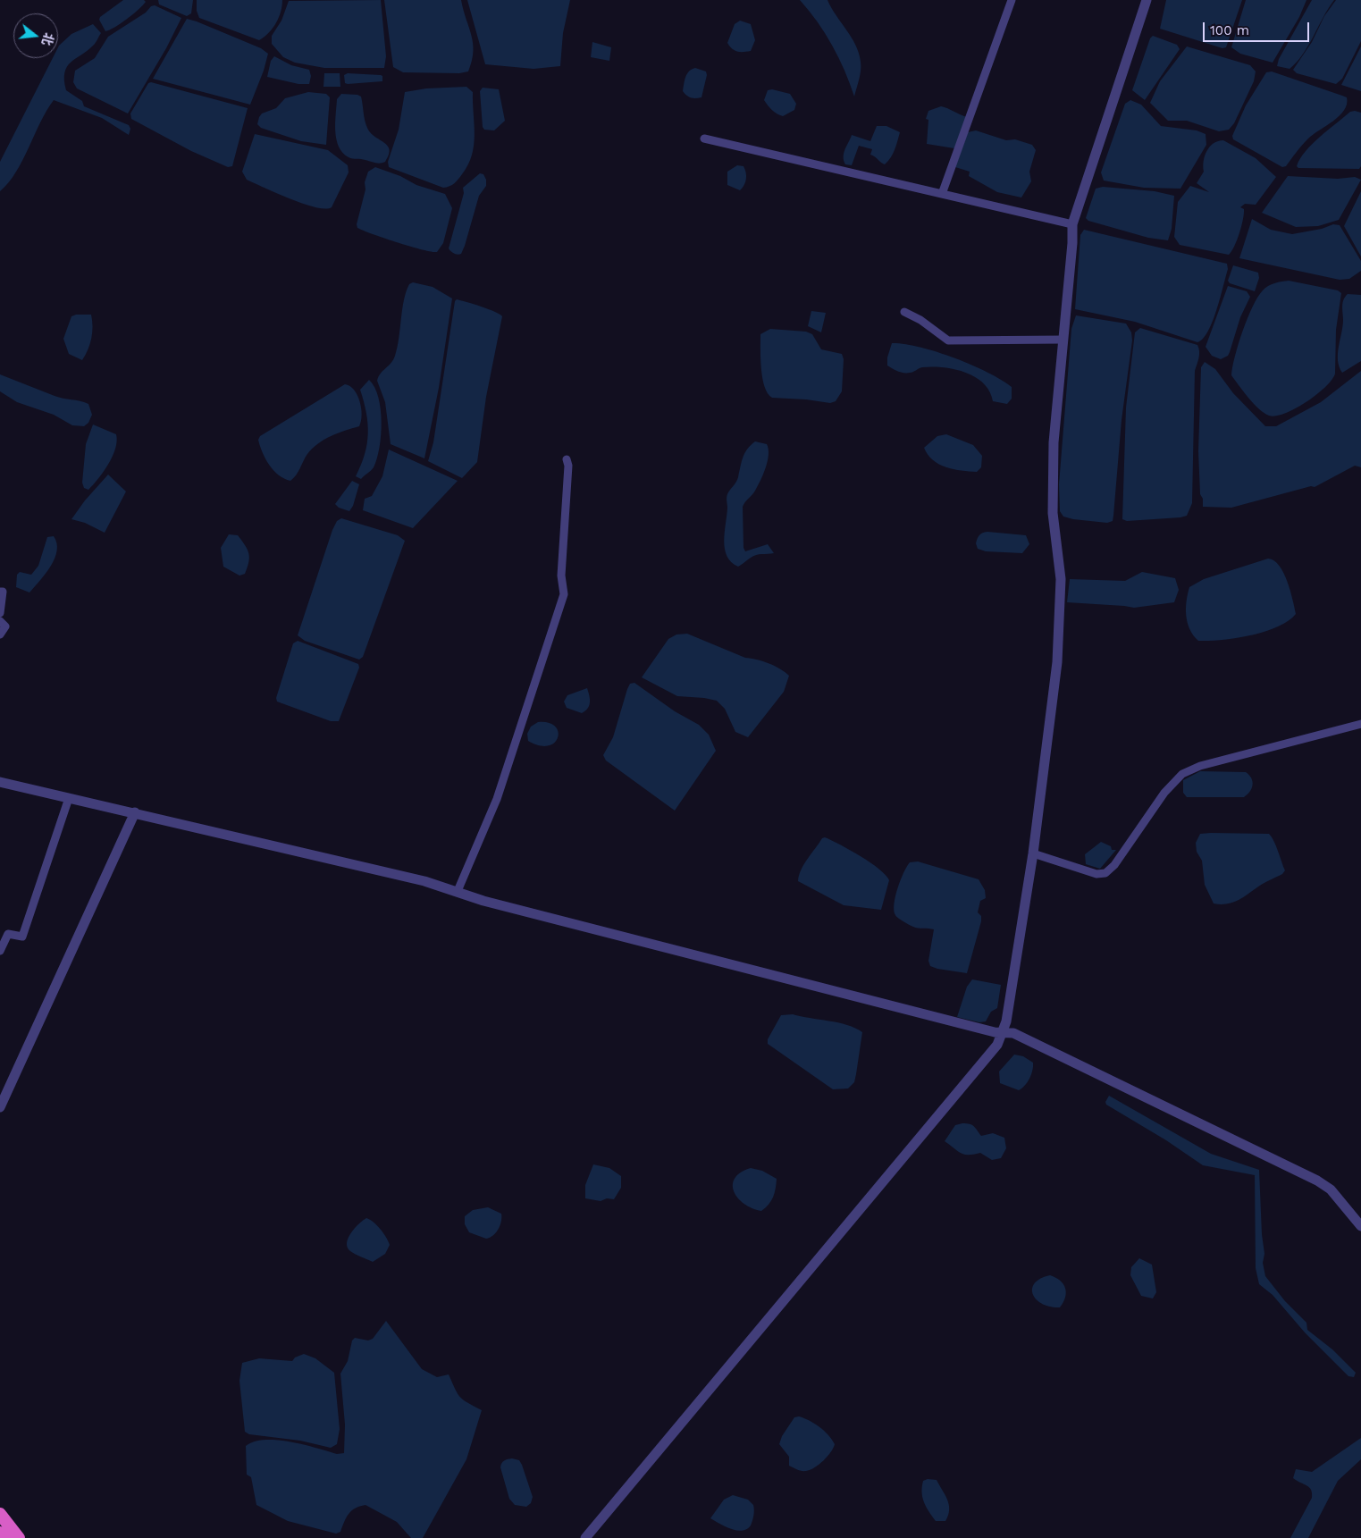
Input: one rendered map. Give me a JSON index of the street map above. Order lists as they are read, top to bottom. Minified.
{"scale_bar":"100 m","north":"right"}
